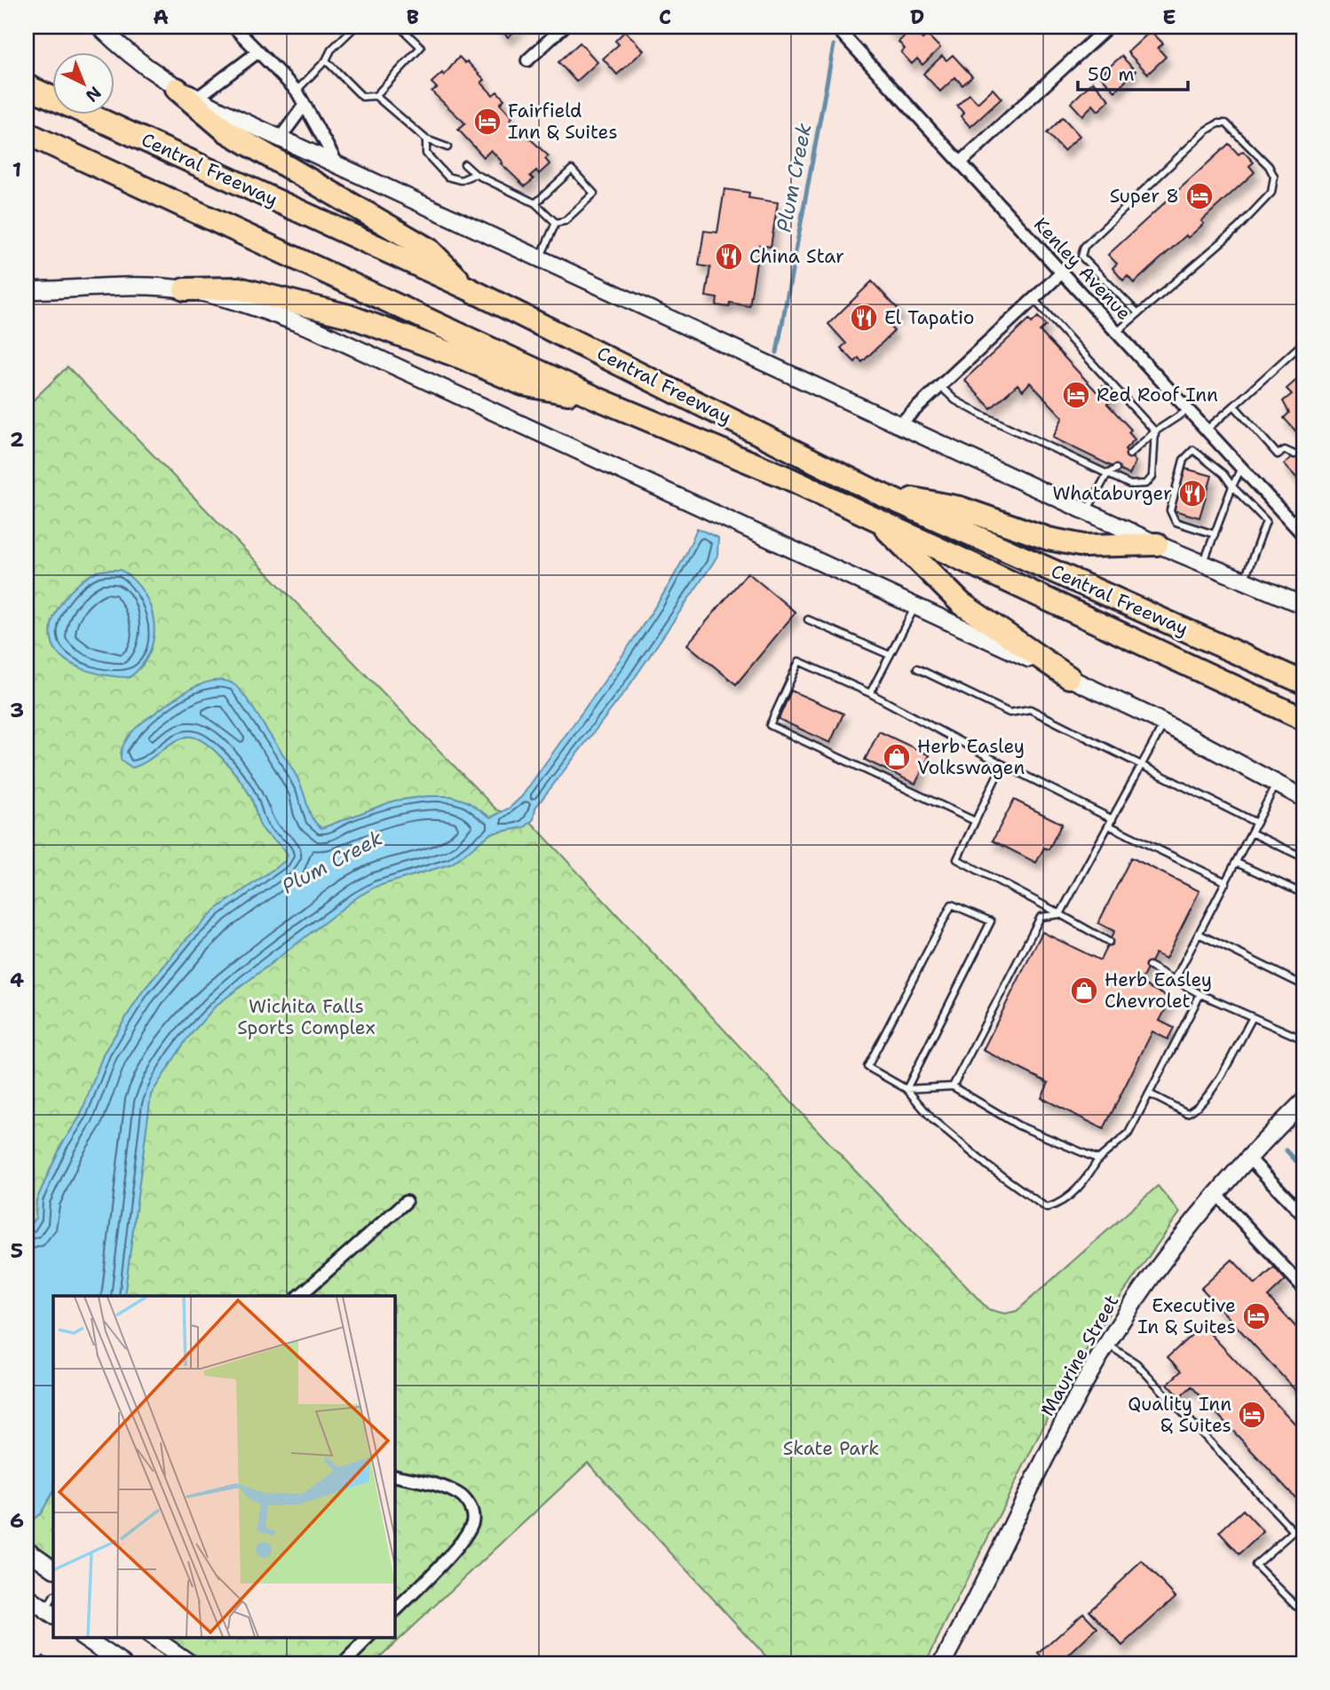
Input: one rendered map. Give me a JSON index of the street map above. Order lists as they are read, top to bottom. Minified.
{"streets":{"highway":["Central Freeway"],"main road":["Maurine Street"],"street":["Kenley Avenue"]},"water":["Plum Creek"],"parks":["Wichita Falls Sports Complex","Skate Park"],"places":{"hotel":["Fairfield Inn & Suites","Super 8","Red Roof Inn","Executive In & Suites","Quality Inn & Suites"],"restaurant":["China Star","El Tapatio","Whataburger"],"shop":["Herb Easley Volkswagen","Herb Easley Chevrolet"]},"scale_bar":"50 m","north":"bottom right","grid":{"columns":["A","B","C","D","E"],"rows":["1","2","3","4","5","6"]}}
